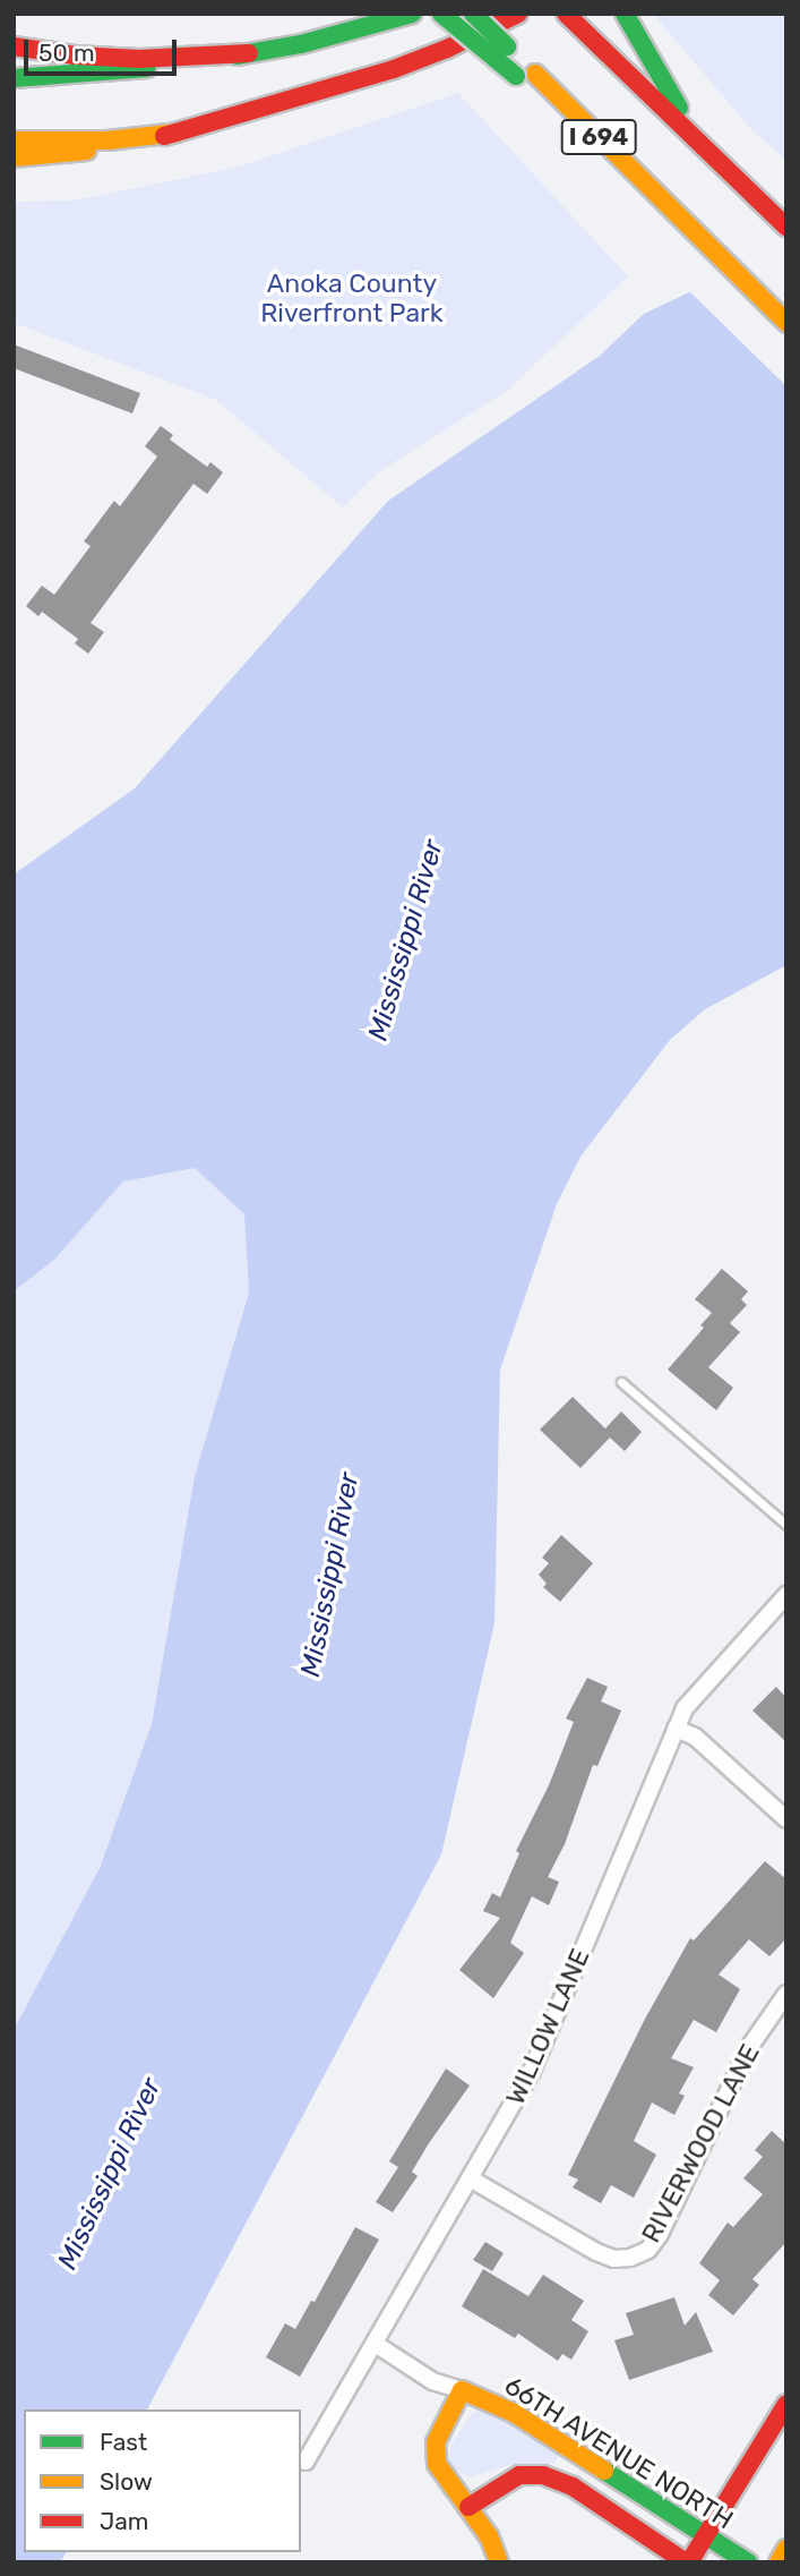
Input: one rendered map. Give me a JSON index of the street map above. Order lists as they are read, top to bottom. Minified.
{"streets":{"main road":["I 694","66TH AVENUE NORTH"],"street":["WILLOW LANE","RIVERWOOD LANE"]},"crossings":[["WILLOW LANE","RIVERWOOD LANE"],["WILLOW LANE","66TH AVENUE NORTH"]],"water":["Mississippi River"],"parks":["Anoka County Riverfront Park"],"legend":["Fast","Slow","Jam"],"scale_bar":"50 m"}
